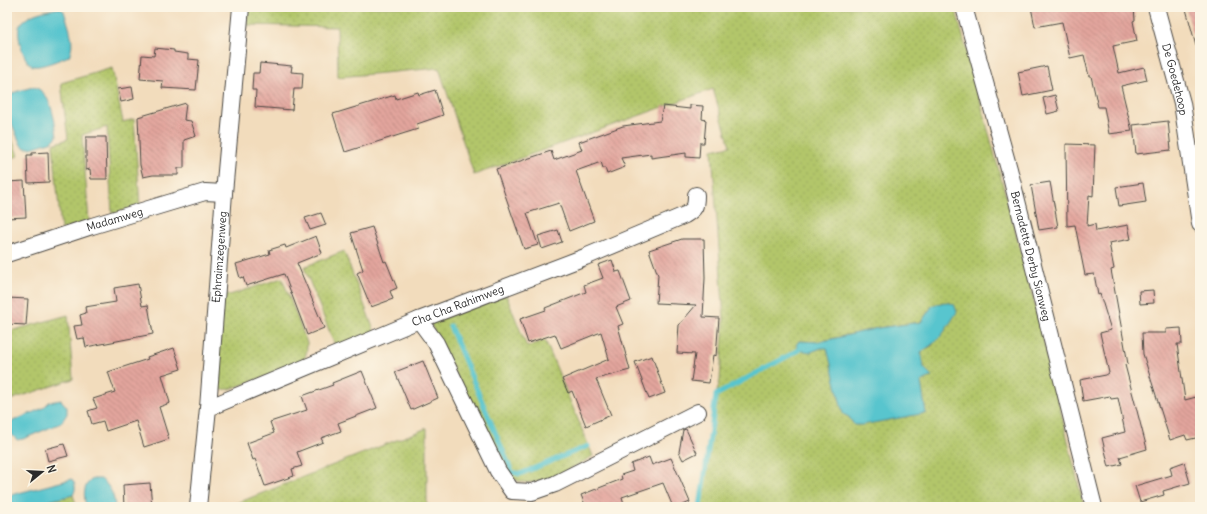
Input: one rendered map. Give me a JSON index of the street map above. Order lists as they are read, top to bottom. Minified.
{"streets":{"street":["De Goedehoop","Madamweg","Ephraimzegenweg","Bernadette Derby Sionweg","Cha Cha Rahimweg"]},"crossings":[["Madamweg","Ephraimzegenweg"],["Ephraimzegenweg","Cha Cha Rahimweg"]],"north":"right"}
